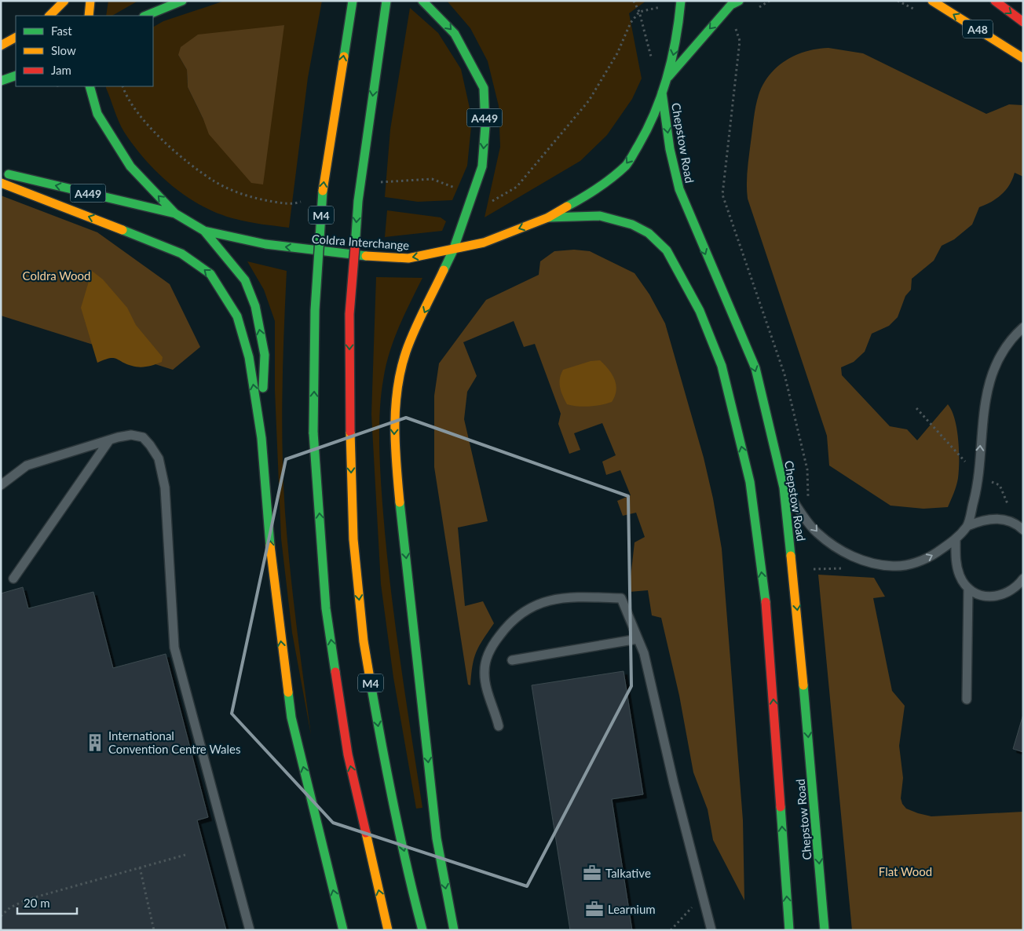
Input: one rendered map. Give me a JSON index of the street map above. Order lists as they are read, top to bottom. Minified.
{"streets":{"main road":["A48","A449","Chepstow Road","M4","Coldra Interchange"]},"crossings":[["A449","Coldra Interchange"],["Chepstow Road","Coldra Interchange"]],"parks":["Coldra Wood","Flat Wood"],"places":{"building":["International Convention Centre Wales"],"office":["Talkative","Learnium"]},"legend":["Fast","Slow","Jam"],"scale_bar":"20 m"}
